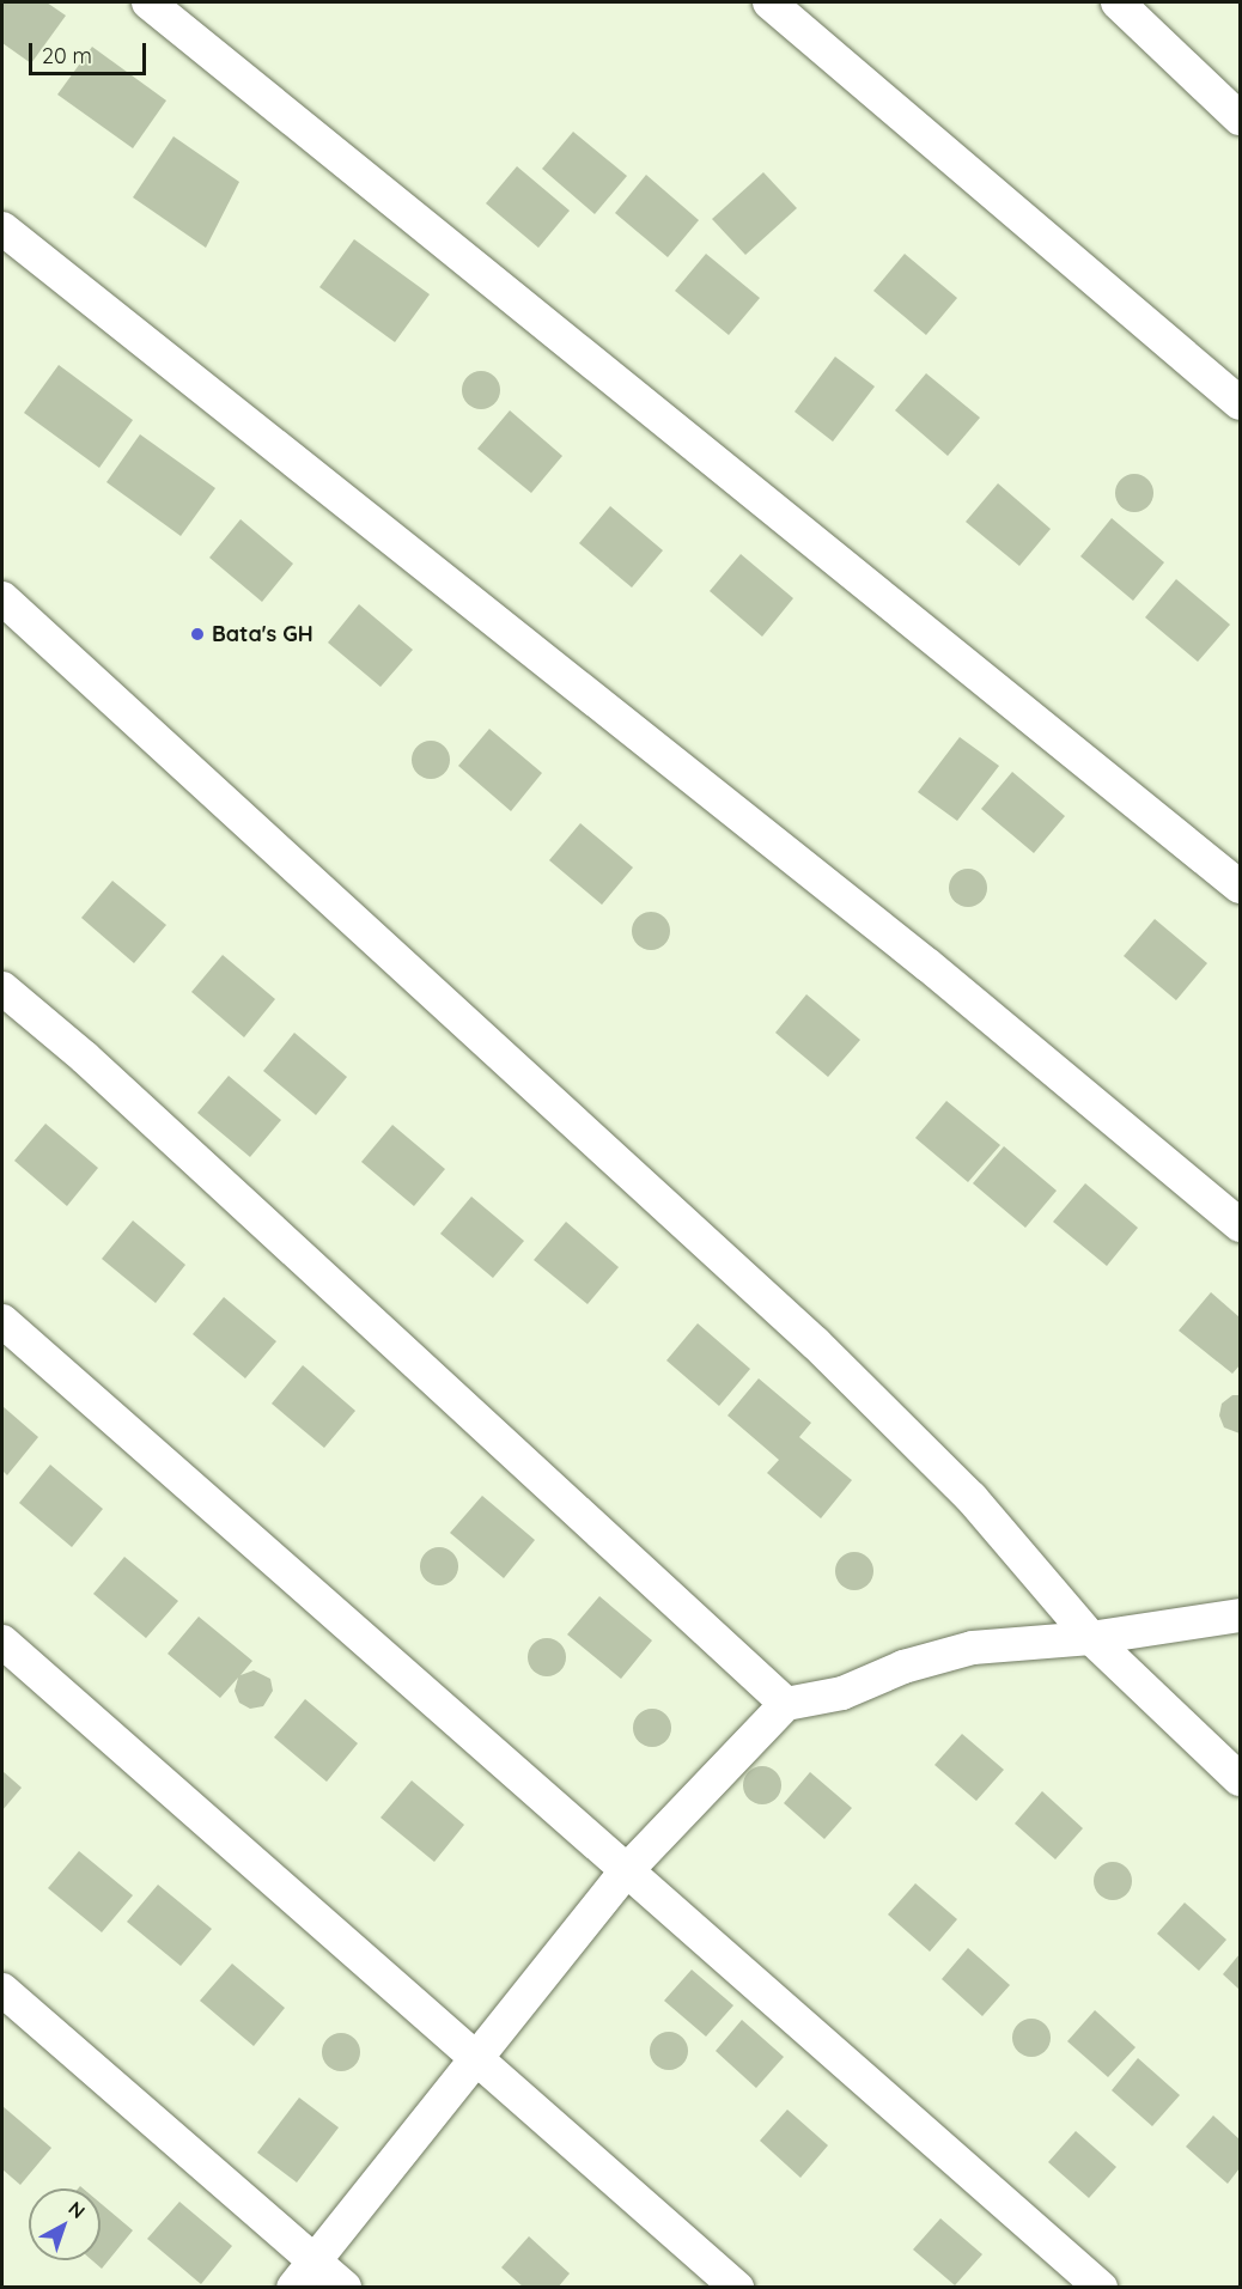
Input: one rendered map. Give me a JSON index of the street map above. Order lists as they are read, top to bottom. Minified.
{"places":["Bata's GH"],"scale_bar":"20 m","north":"top right"}
